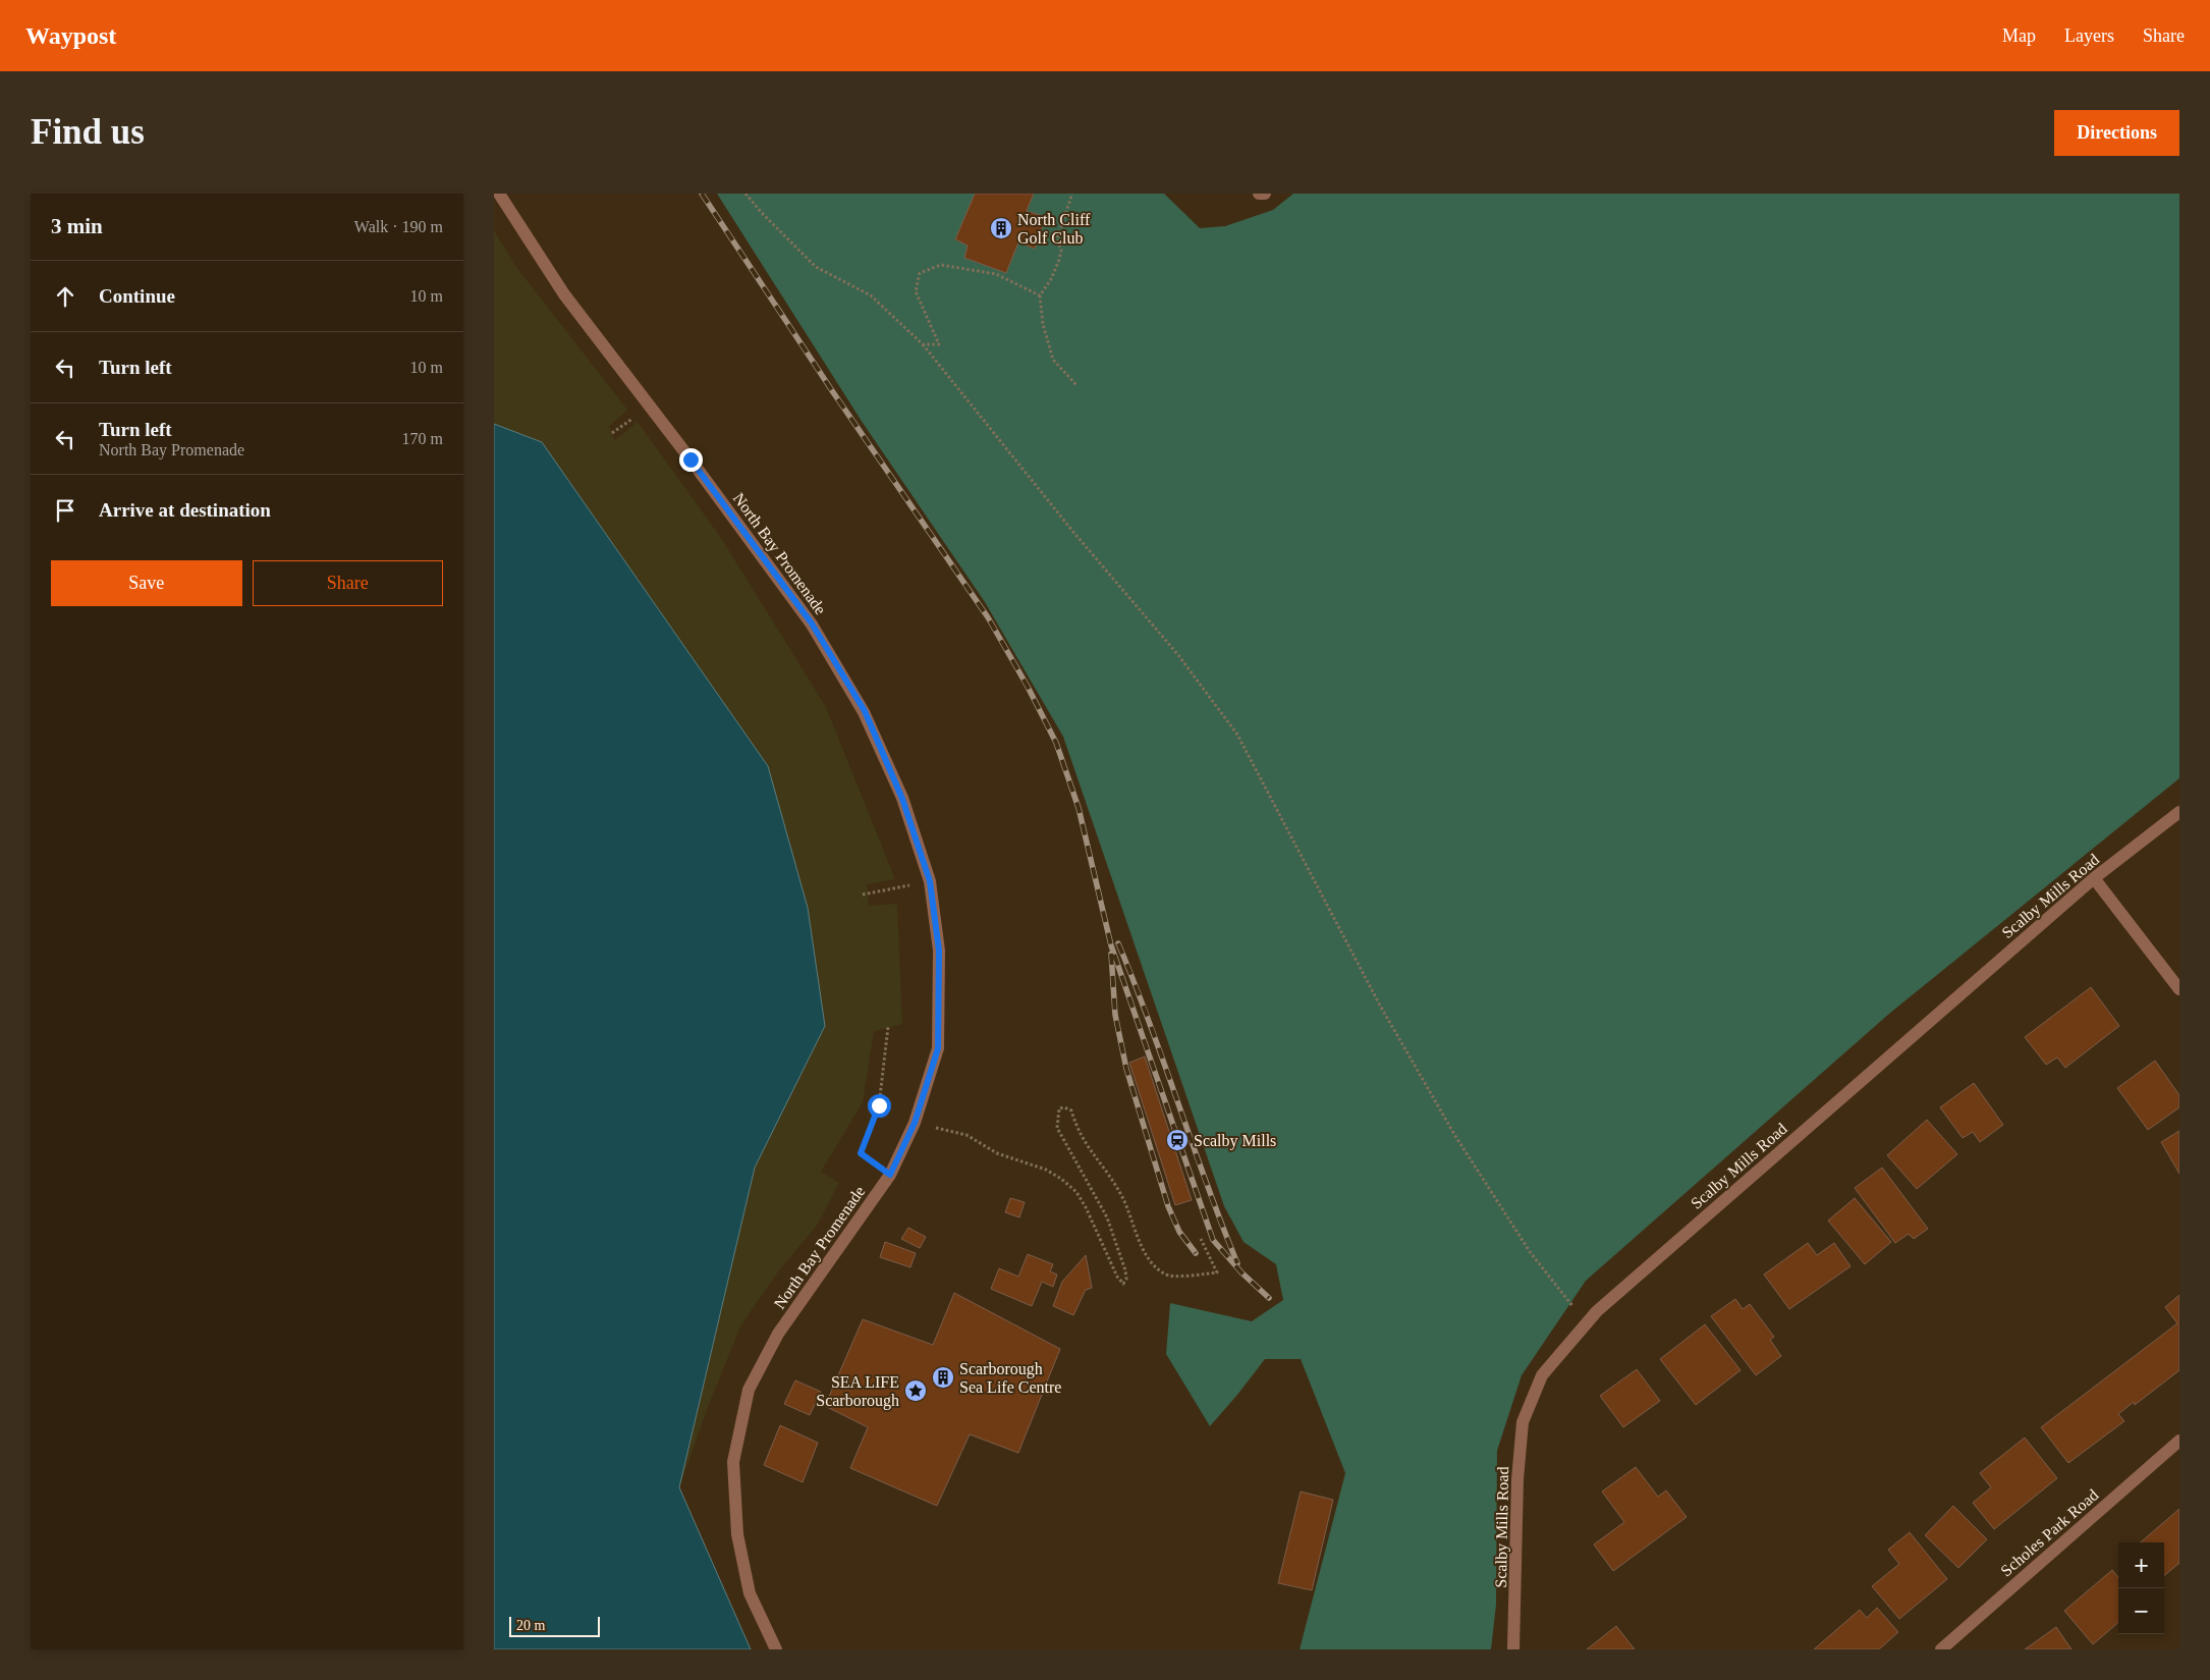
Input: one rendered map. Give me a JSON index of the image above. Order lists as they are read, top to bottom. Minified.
{"streets":{"street":["North Bay Promenade","Scalby Mills Road","Scholes Park Road"]},"places":{"building":["North Cliff Golf Club","Scarborough Sea Life Centre"],"station":["Scalby Mills"],"place":["SEA LIFE Scarborough"]},"scale_bar":"20 m","page":{"header":"Waypost","nav":["Map","Layers","Share"],"buttons":["Directions",["Save","Share"]],"title":"Find us","heading":["3 min","Walk · 190 m"],"list":[["Continue","10 m"],["Turn left","10 m"],["Turn left","North Bay Promenade","170 m"],"Arrive at destination"],"map_buttons":["+","−"],"scale":"20 m"}}
